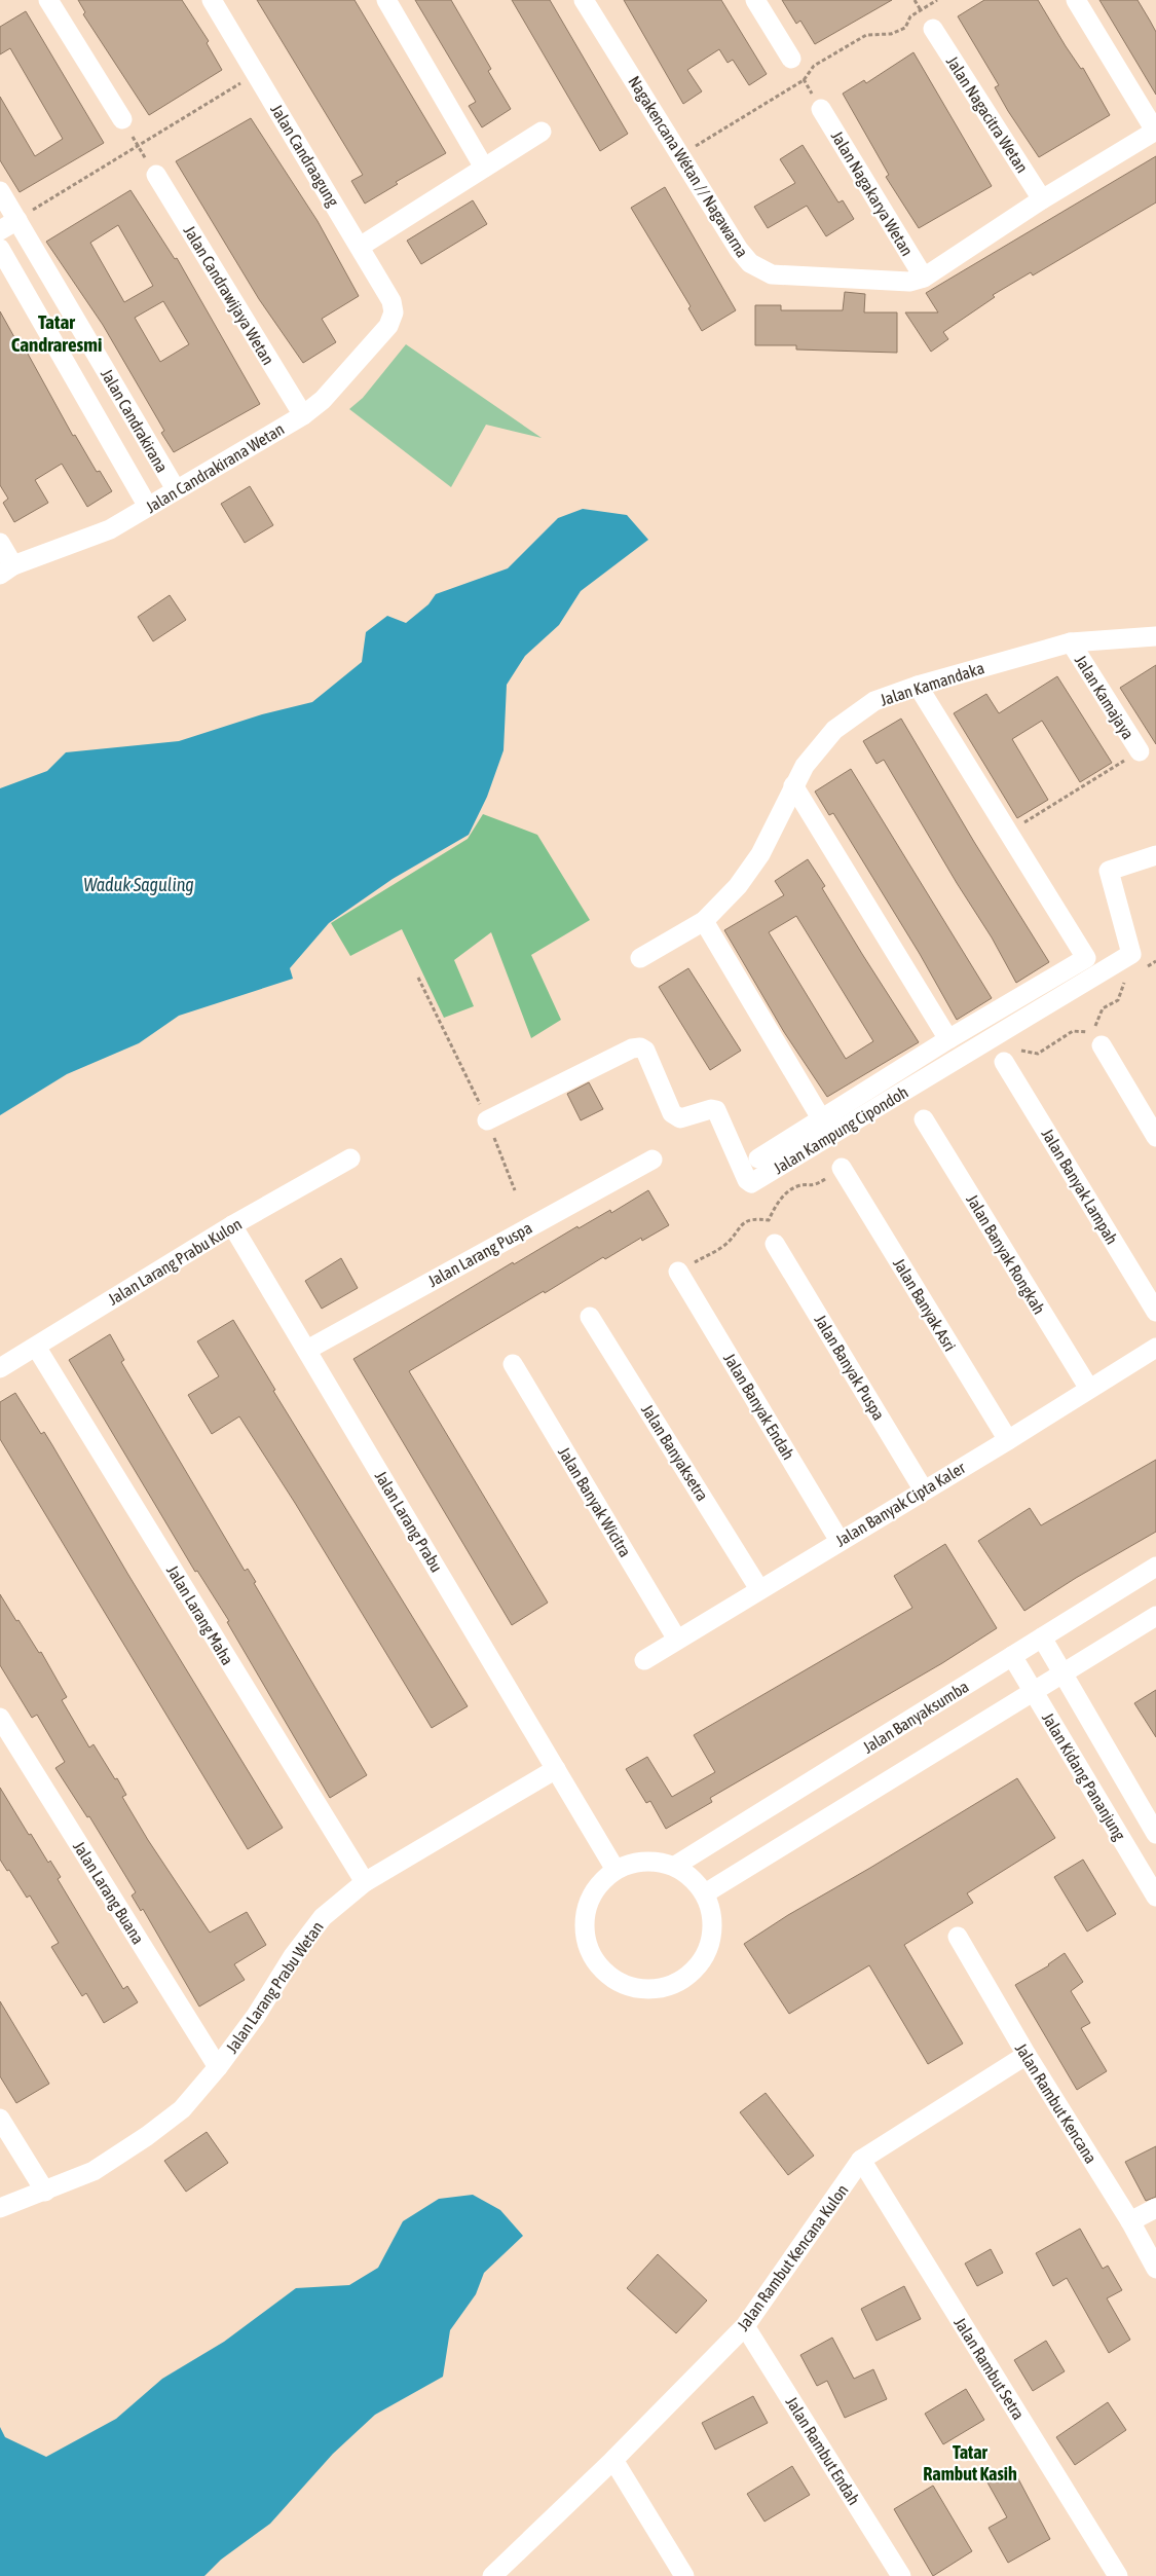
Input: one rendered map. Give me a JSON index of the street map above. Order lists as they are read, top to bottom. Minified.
{"streets":{"street":["Jalan Nagacitra Wetan","Jalan Candraagung","Nagakencana Wétan // Nagawarna","Jalan Nagakarya Wetan","Jalan Candrawijaya Wetan","Jalan Candrakirana","Jalan Candrakirana Wetan","Jalan Kamandaka","Jalan Kamajaya","Jalan Kampung Cipondoh","Jalan Banyak Lampah","Jalan Larang Puspa","Jalan Banyak Rongkah","Jalan Larang Prabu Kulon","Jalan Banyak Asri","Jalan Banyak Puspa","Jalan Banyak Endah","Jalan Banyaksetra","Jalan Banyak Wicitra","Jalan Banyak Cipta Kaler","Jalan Larang Prabu","Jalan Larang Maha","Jalan Banyaksumba","Jalan Kidang Pananjung","Jalan Larang Buana","Jalan Larang Prabu Wetan","Jalan Rambut Kencana","Jalan Rambut Kencana Kulon","Jalan Rambut Setra","Jalan Rambut Endah"]},"crossings":[["Jalan Nagacitra Wetan","Nagakencana Wétan // Nagawarna"],["Jalan Candraagung","Jalan Candrakirana Wetan"],["Nagakencana Wétan // Nagawarna","Jalan Nagakarya Wetan"],["Jalan Candrawijaya Wetan","Jalan Candrakirana Wetan"],["Jalan Candrakirana","Jalan Candrakirana Wetan"],["Jalan Kamandaka","Jalan Kamajaya"],["Jalan Larang Puspa","Jalan Larang Prabu"],["Jalan Banyak Rongkah","Jalan Banyak Cipta Kaler"],["Jalan Larang Prabu Kulon","Jalan Larang Prabu"],["Jalan Larang Prabu Kulon","Jalan Larang Maha"],["Jalan Banyak Asri","Jalan Banyak Cipta Kaler"],["Jalan Banyak Puspa","Jalan Banyak Cipta Kaler"],["Jalan Banyak Endah","Jalan Banyak Cipta Kaler"],["Jalan Banyaksetra","Jalan Banyak Cipta Kaler"],["Jalan Banyak Wicitra","Jalan Banyak Cipta Kaler"],["Jalan Larang Prabu","Jalan Banyaksumba"],["Jalan Larang Prabu","Jalan Larang Prabu Wetan"],["Jalan Larang Maha","Jalan Larang Prabu Wetan"],["Jalan Banyaksumba","Jalan Kidang Pananjung"],["Jalan Larang Buana","Jalan Larang Prabu Wetan"],["Jalan Rambut Kencana","Jalan Rambut Kencana Kulon"],["Jalan Rambut Kencana Kulon","Jalan Rambut Setra"],["Jalan Rambut Kencana Kulon","Jalan Rambut Endah"]],"districts":["Tatar Candraresmi","Tatar Rambut Kasih"],"water":["Waduk Saguling"]}
